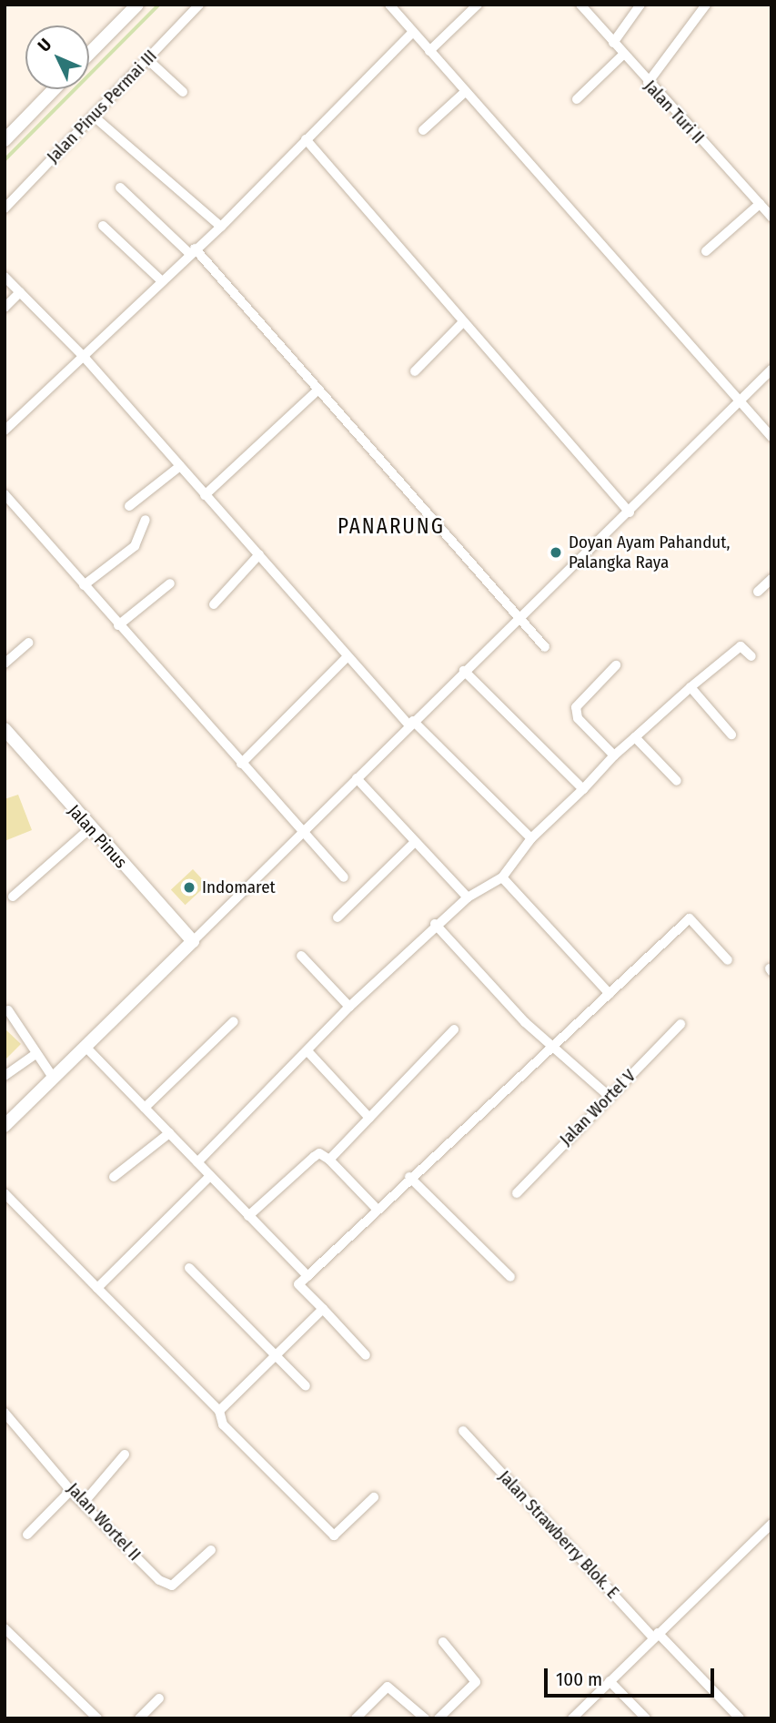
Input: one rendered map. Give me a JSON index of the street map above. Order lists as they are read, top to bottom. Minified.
{"streets":{"street":["Jalan Pinus Permai III","Jalan Turi II","Jalan Pinus","Jalan Wortel V","Jalan Wortel II","Jalan Strawberry Blok. E"]},"districts":["PANARUNG"],"places":["Doyan Ayam Pahandut, Palangka Raya","Indomaret"],"scale_bar":"100 m","north":"top left"}
